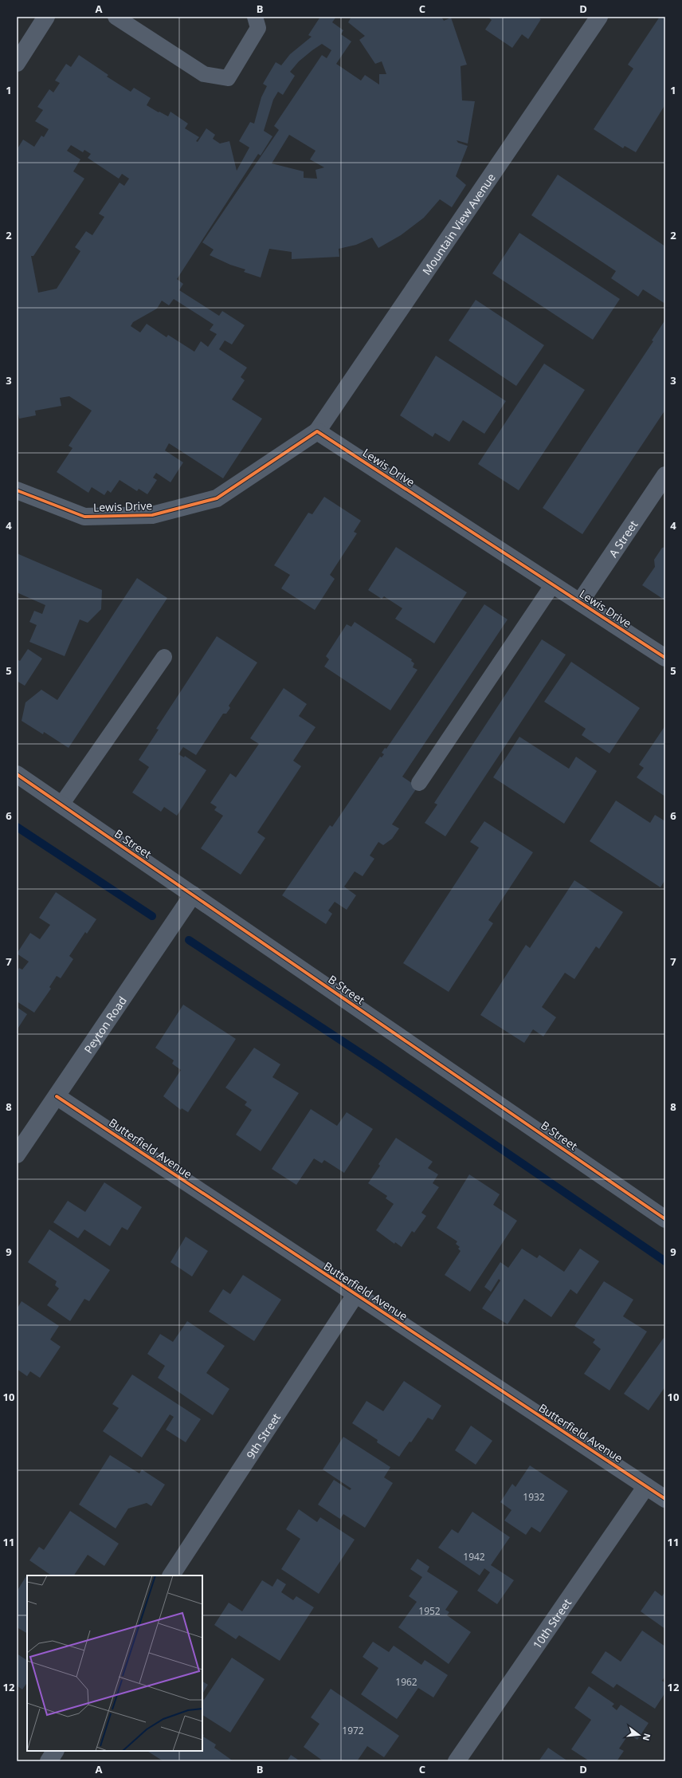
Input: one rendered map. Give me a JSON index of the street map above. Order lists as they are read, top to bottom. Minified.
{"streets":{"street":["Mountain View Avenue","Lewis Drive","A Street","B Street","Peyton Road","Butterfield Avenue","9th Street","10th Street"]},"crossings":[["Mountain View Avenue","Lewis Drive"],["Lewis Drive","A Street"],["B Street","Peyton Road"],["Peyton Road","Butterfield Avenue"],["Butterfield Avenue","9th Street"],["Butterfield Avenue","10th Street"]],"house_numbers":["1932","1942","1952","1962","1972"],"north":"right","grid":{"columns":["A","B","C","D"],"rows":["1","2","3","4","5","6","7","8","9","10","11","12"]}}
